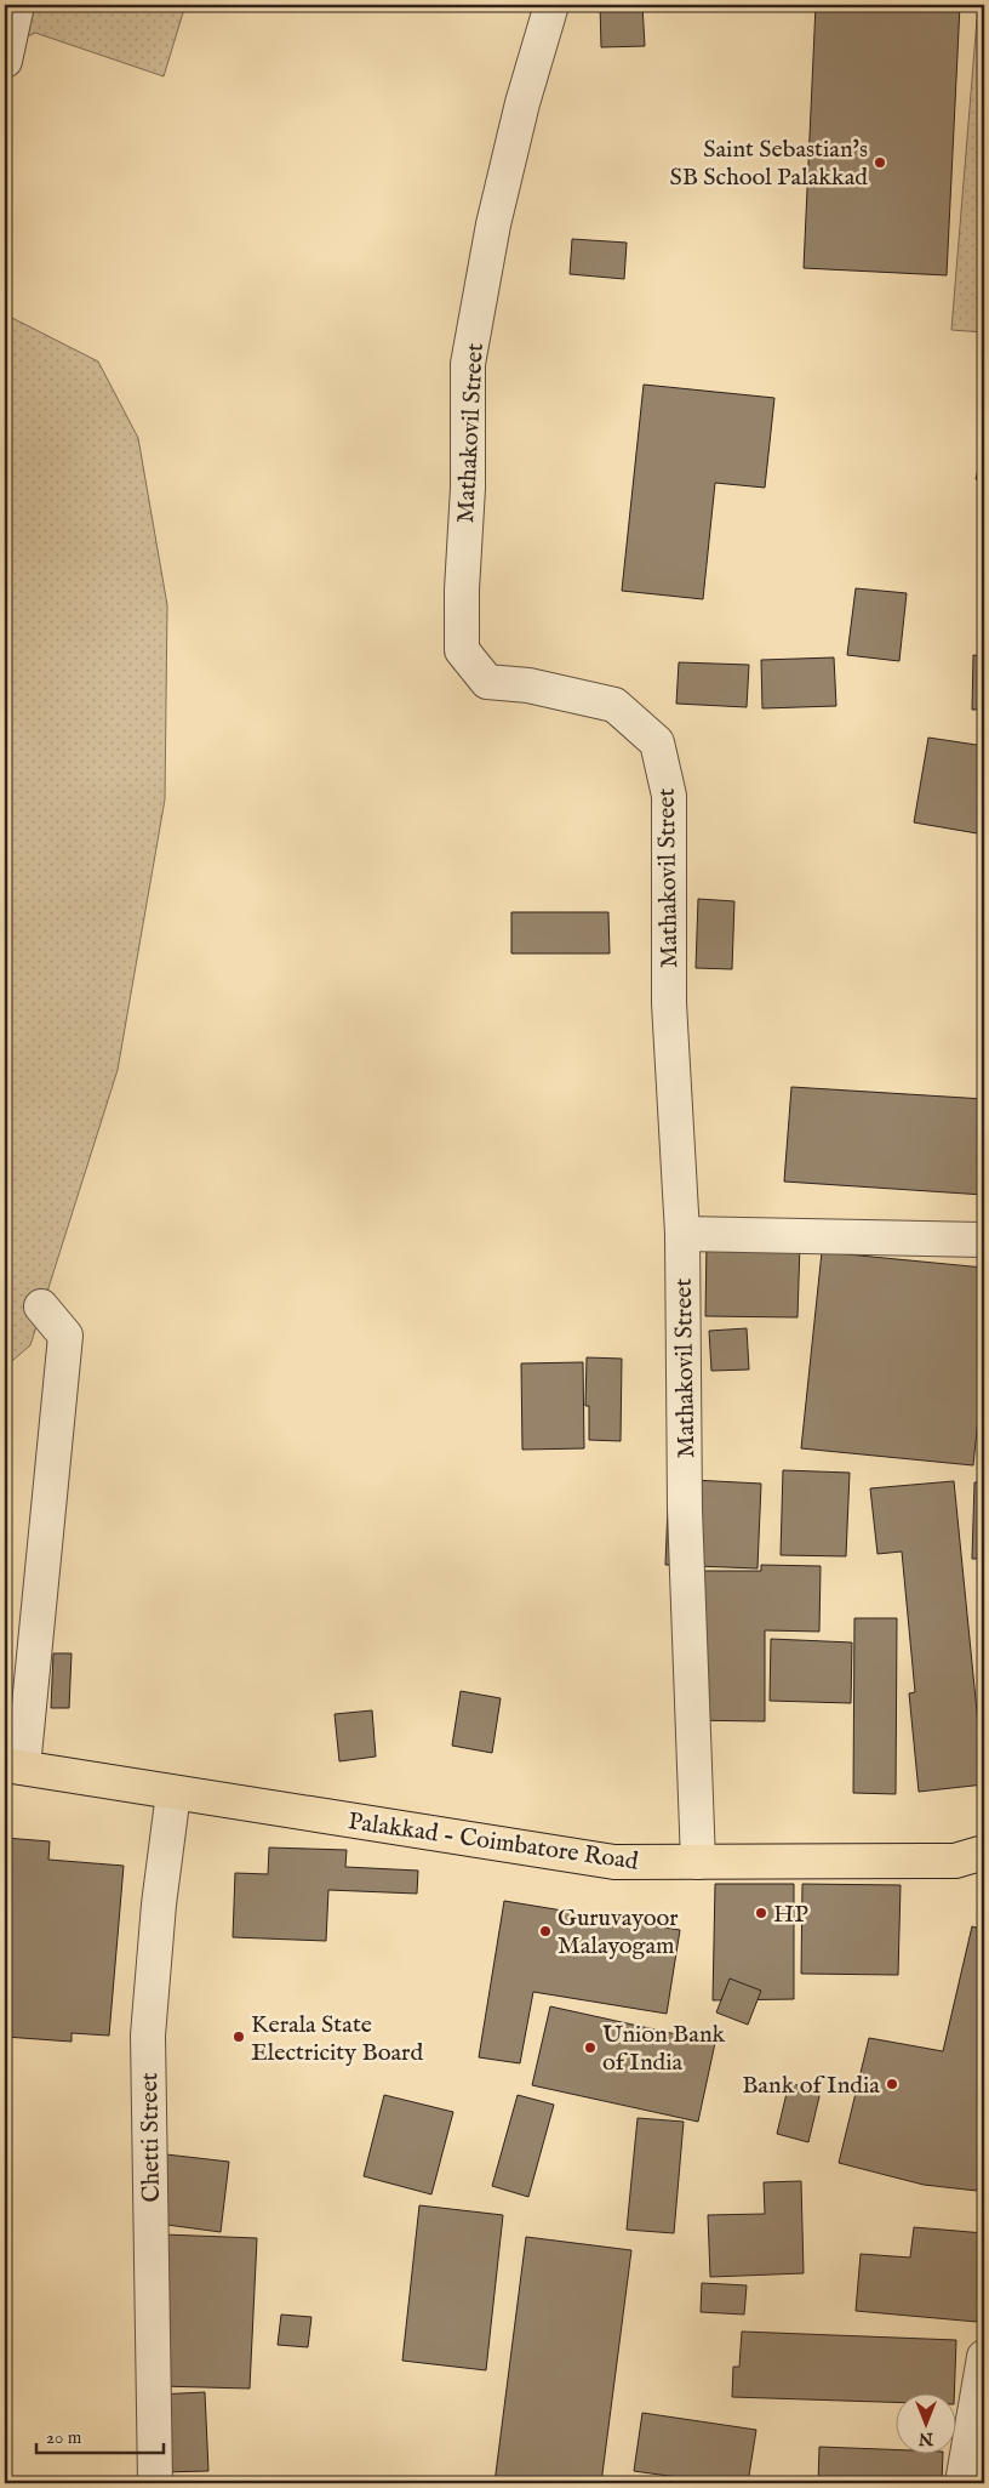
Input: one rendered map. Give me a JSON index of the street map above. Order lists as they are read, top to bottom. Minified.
{"streets":{"main road":["Palakkad - Coimbatore Road"],"street":["Mathakovil Street","Chetti Street"]},"crossings":[["Mathakovil Street","Palakkad - Coimbatore Road"],["Palakkad - Coimbatore Road","Chetti Street"]],"places":["Saint Sebastian's SB School Palakkad","HP","Guruvayoor Malayogam","Kerala State Electricity Board","Union Bank of India","Bank of India"],"scale_bar":"20 m","north":"bottom"}
